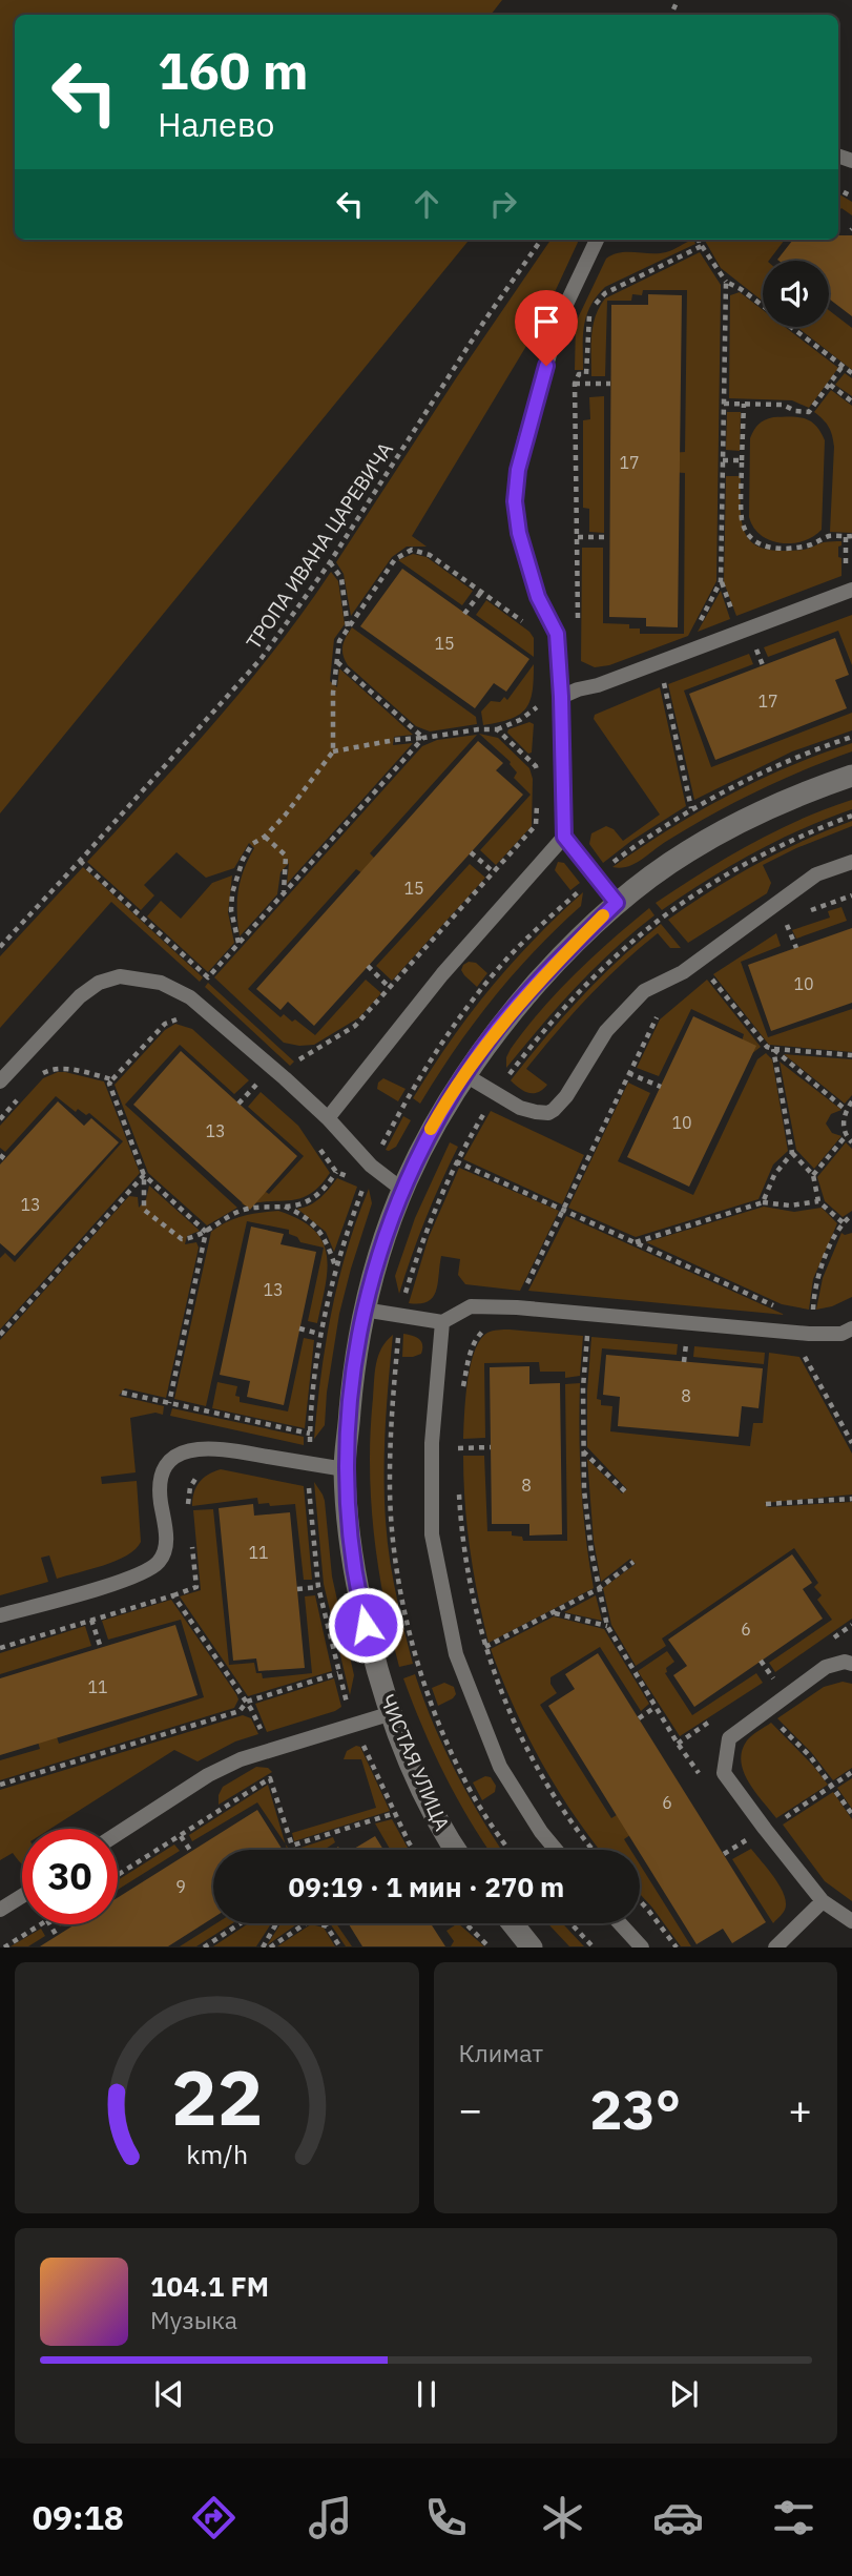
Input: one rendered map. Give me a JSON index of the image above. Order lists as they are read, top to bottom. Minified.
{"streets":{"street":["ЧИСТАЯ УЛИЦА"],"path":["ТРОПА ИВАНА ЦАРЕВИЧА"]},"house_numbers":["17","15","17","15","10","10","13","13","13","8","8","11","6","11","6","9"],"page":{"turn":["160 m","Налево"],"limit":"30","trip":"09:19 · 1 мин · 270 m","tile":"Климат","heat":["−","23°","+"],"song":["104.1 FM","Музыка"],"tabs":"09:18","gauge":["22","km/h"]}}
